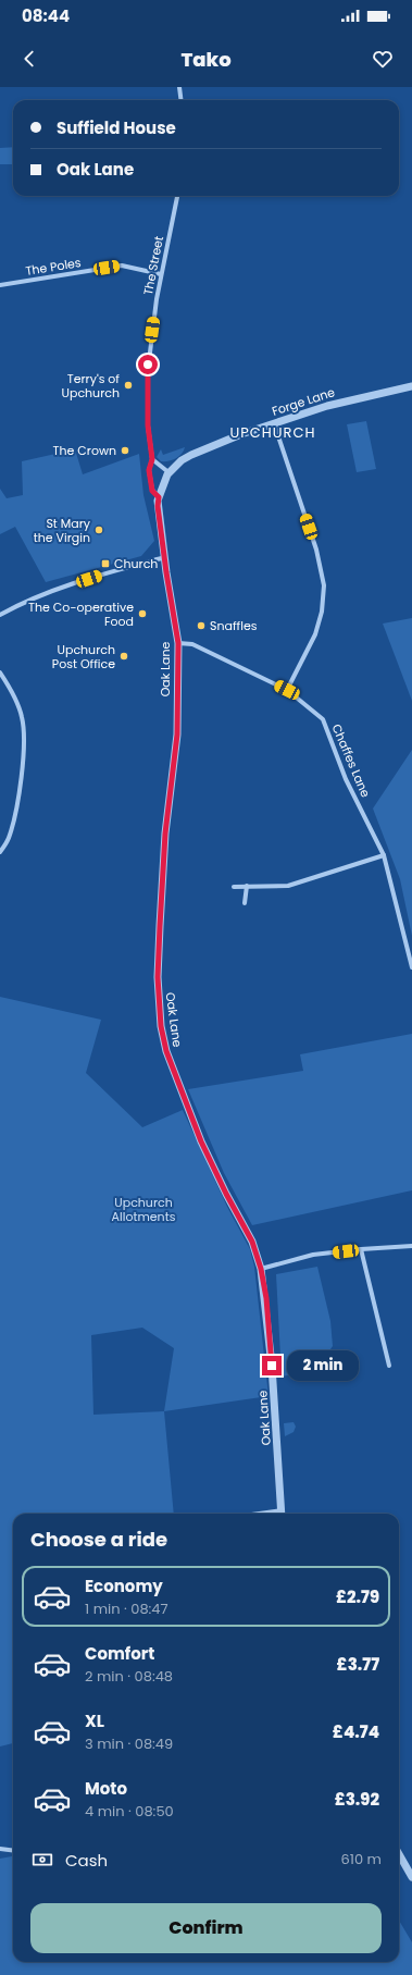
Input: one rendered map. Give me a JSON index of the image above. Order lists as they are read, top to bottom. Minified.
{"streets":{"street":["The Street","The Poles","Forge Lane","Oak Lane","Chaffes Lane"]},"crossings":[["The Street","The Poles"],["The Street","Oak Lane"],["Forge Lane","Oak Lane"],["Oak Lane","Chaffes Lane"]],"districts":["UPCHURCH"],"parks":["Upchurch Allotments"],"places":{"other":["Terry's of Upchurch","The Crown","St Mary the Virgin","The Co-operative Food","Snaffles","Upchurch Post Office"],"transit":["Church"]},"page":{"status":"08:44","header":"Tako","banner":["Suffield House","Oak Lane"],"bubble":"2 min","heading":"Choose a ride","list":[{"name":"Economy","note":"1 min · 08:47","value":"£2.79"},{"name":"Comfort","note":"2 min · 08:48","value":"£3.77"},{"name":"XL","note":"3 min · 08:49","value":"£4.74"},{"name":"Moto","note":"4 min · 08:50","value":"£3.92"}],"pay":["Cash","610 m"],"buttons":"Confirm"}}
